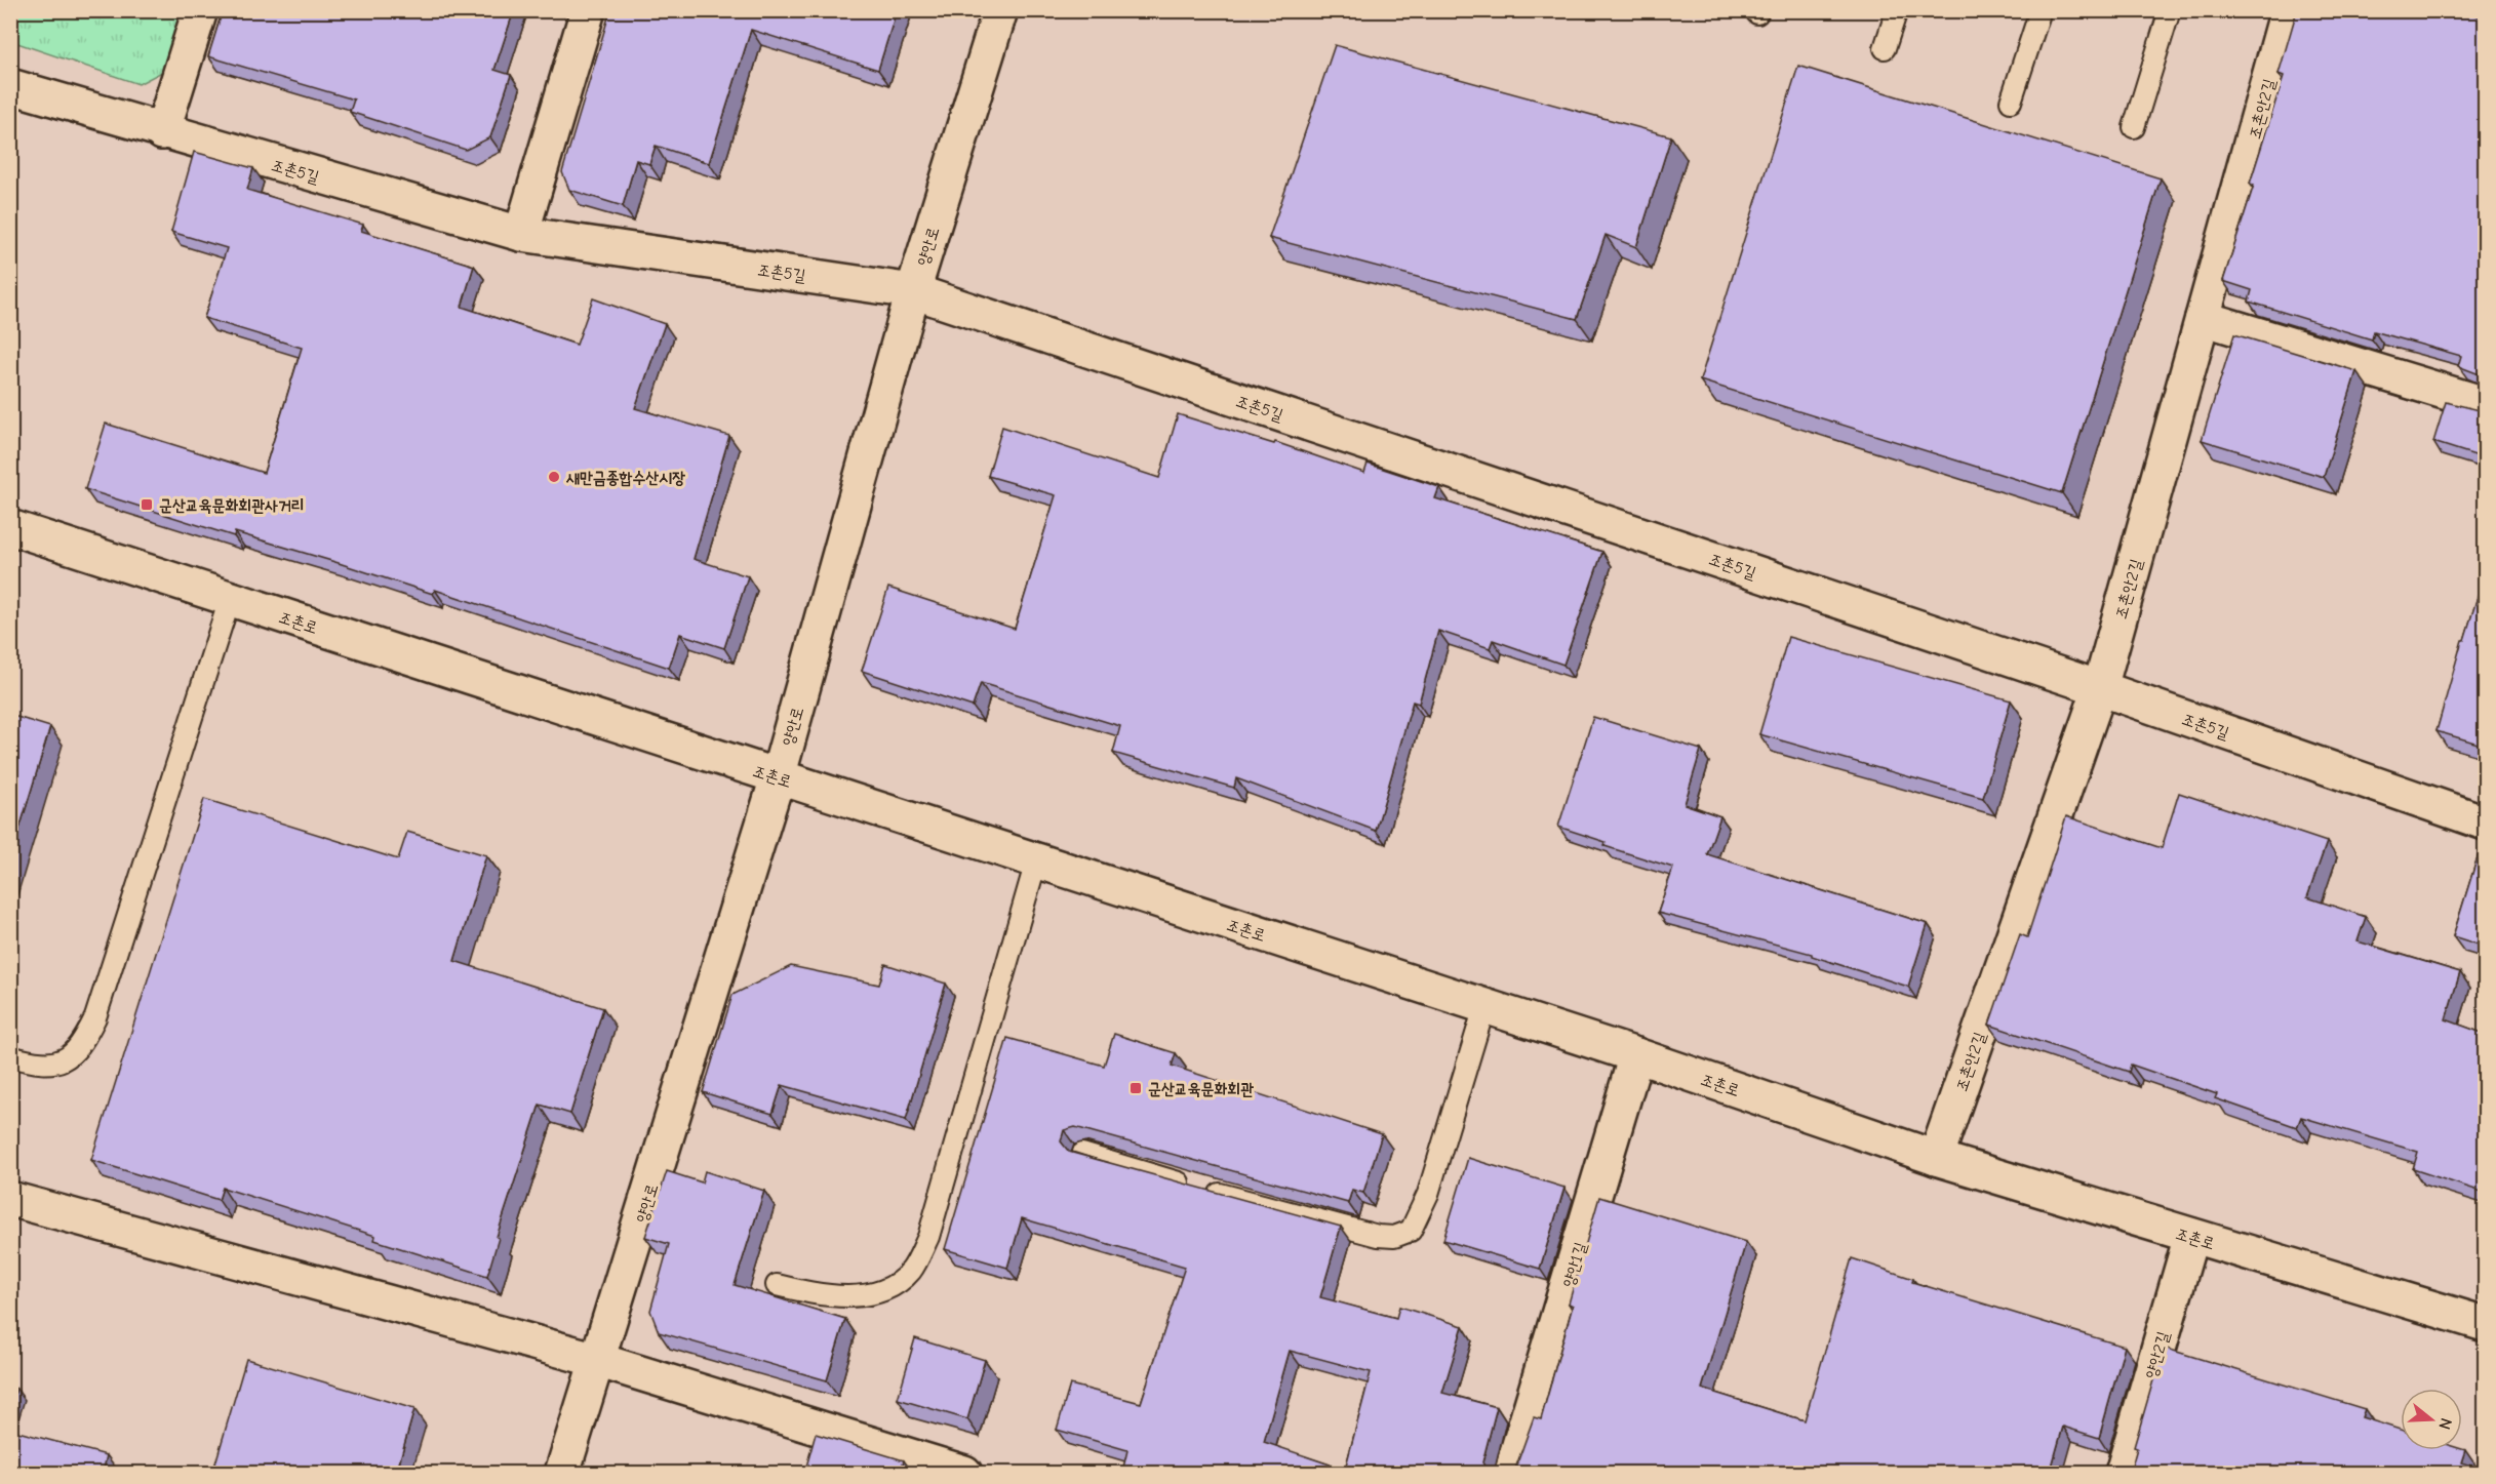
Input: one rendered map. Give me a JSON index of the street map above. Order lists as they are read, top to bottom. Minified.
{"streets":{"street":["조촌안2길","조촌5길","양안로","조촌로","양안1길","양안2길"]},"crossings":[["조촌안2길","조촌5길"],["조촌안2길","조촌로"],["조촌5길","양안로"],["양안로","조촌로"],["조촌로","양안1길"],["조촌로","양안2길"]],"places":{"other":["새만금종합수산시장"],"transit":["군산교육문화회관사거리","군산교육문화회관"]},"north":"right"}
